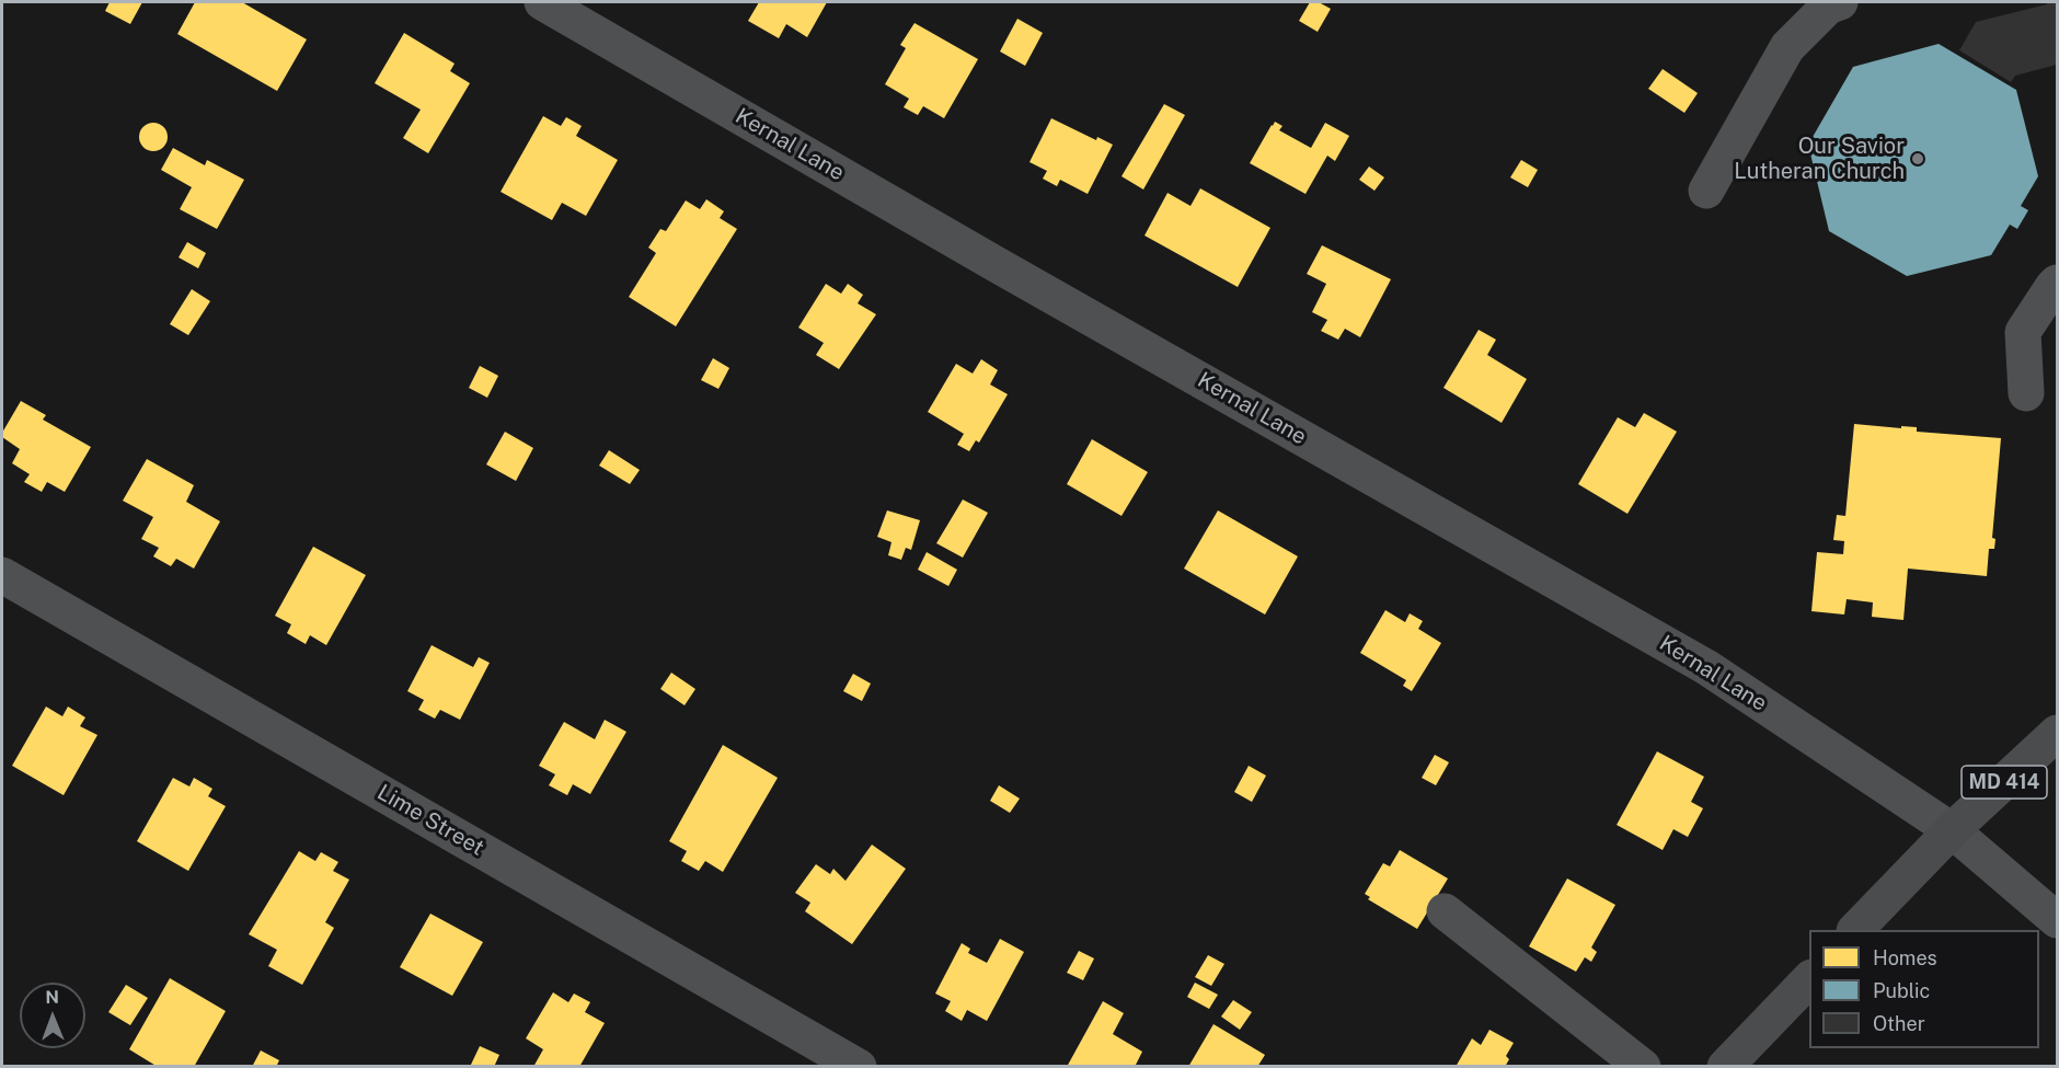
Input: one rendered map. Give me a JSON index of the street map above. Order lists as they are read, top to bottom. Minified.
{"streets":{"main road":["MD 414"],"street":["Kernal Lane","Lime Street"]},"crossings":[["Kernal Lane","MD 414"]],"places":["Our Savior Lutheran Church"],"legend":["Homes","Public","Other"],"north":"top"}
